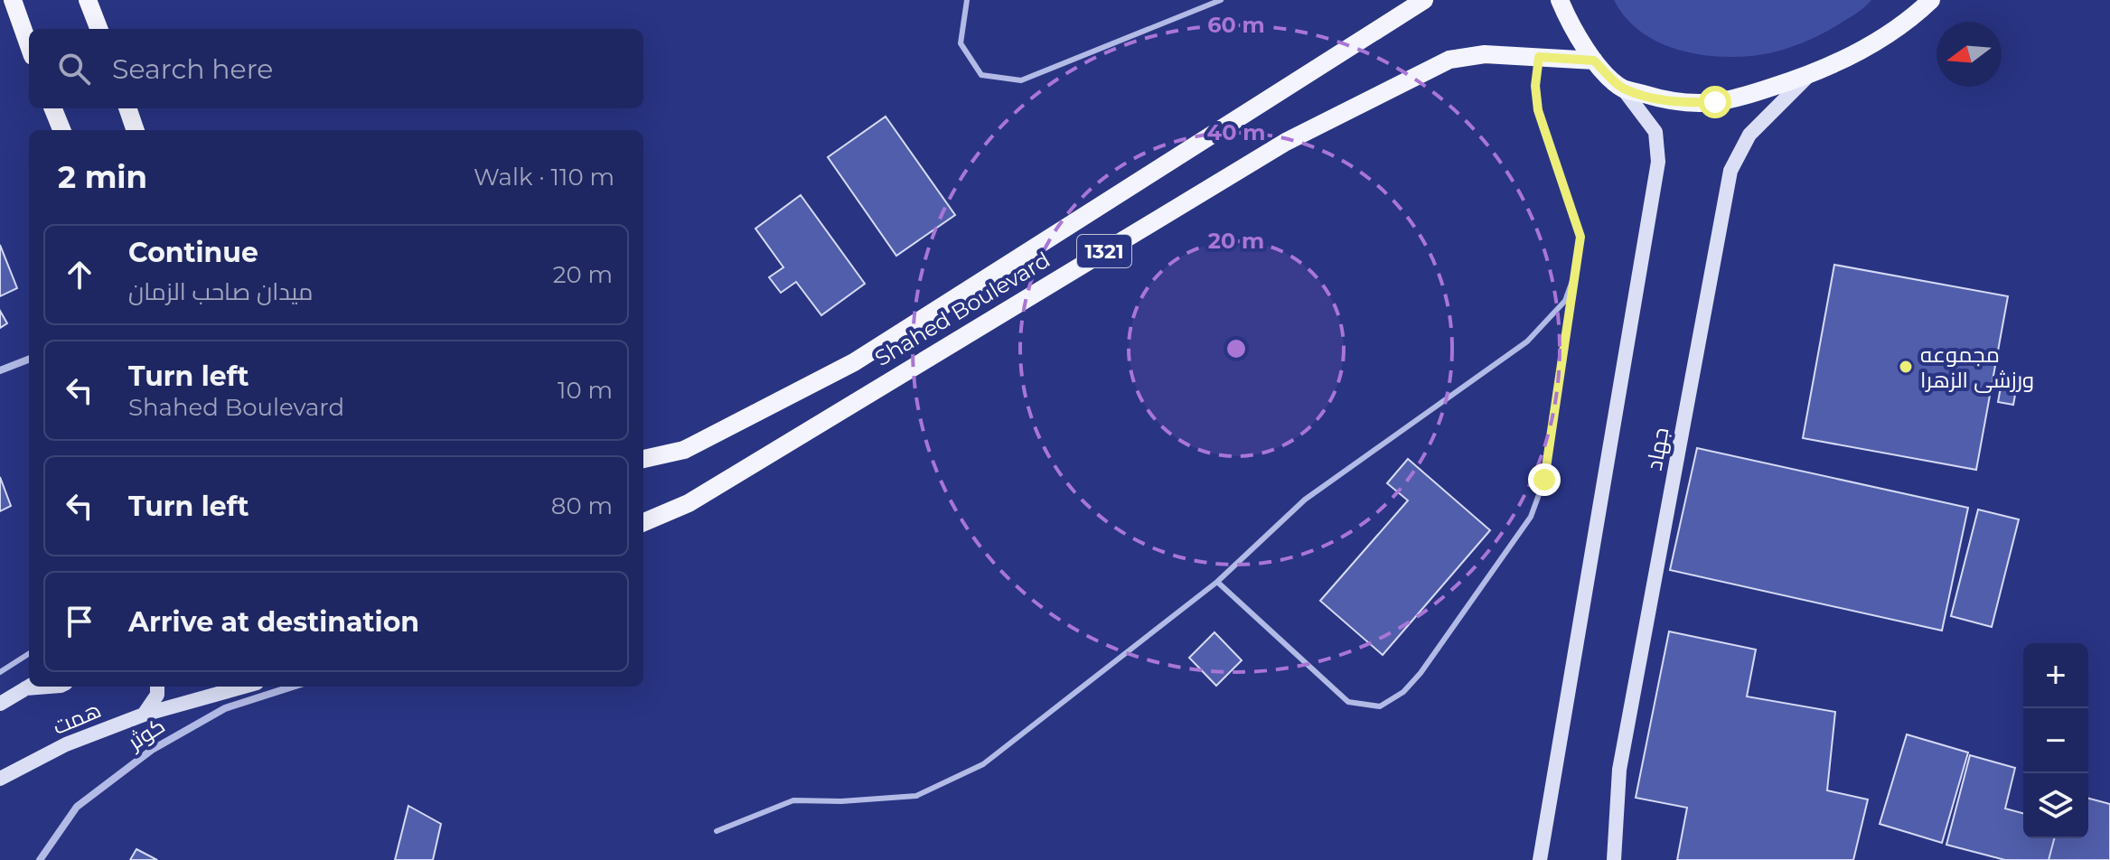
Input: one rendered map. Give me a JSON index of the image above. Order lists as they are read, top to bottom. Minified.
{"streets":{"main road":["1321","Shahed Boulevard","جهاد","همت"],"street":["کوثر"]},"places":["مجموعه ورزشی الزهرا"],"north":"left","page":{"search":"Search here","heading":["2 min","Walk · 110 m"],"list":[["Continue","میدان صاحب الزمان","20 m"],["Turn left","Shahed Boulevard","10 m"],["Turn left","80 m"],"Arrive at destination"],"map_buttons":["+","−"]},"rings":["60 m","40 m","20 m"]}
